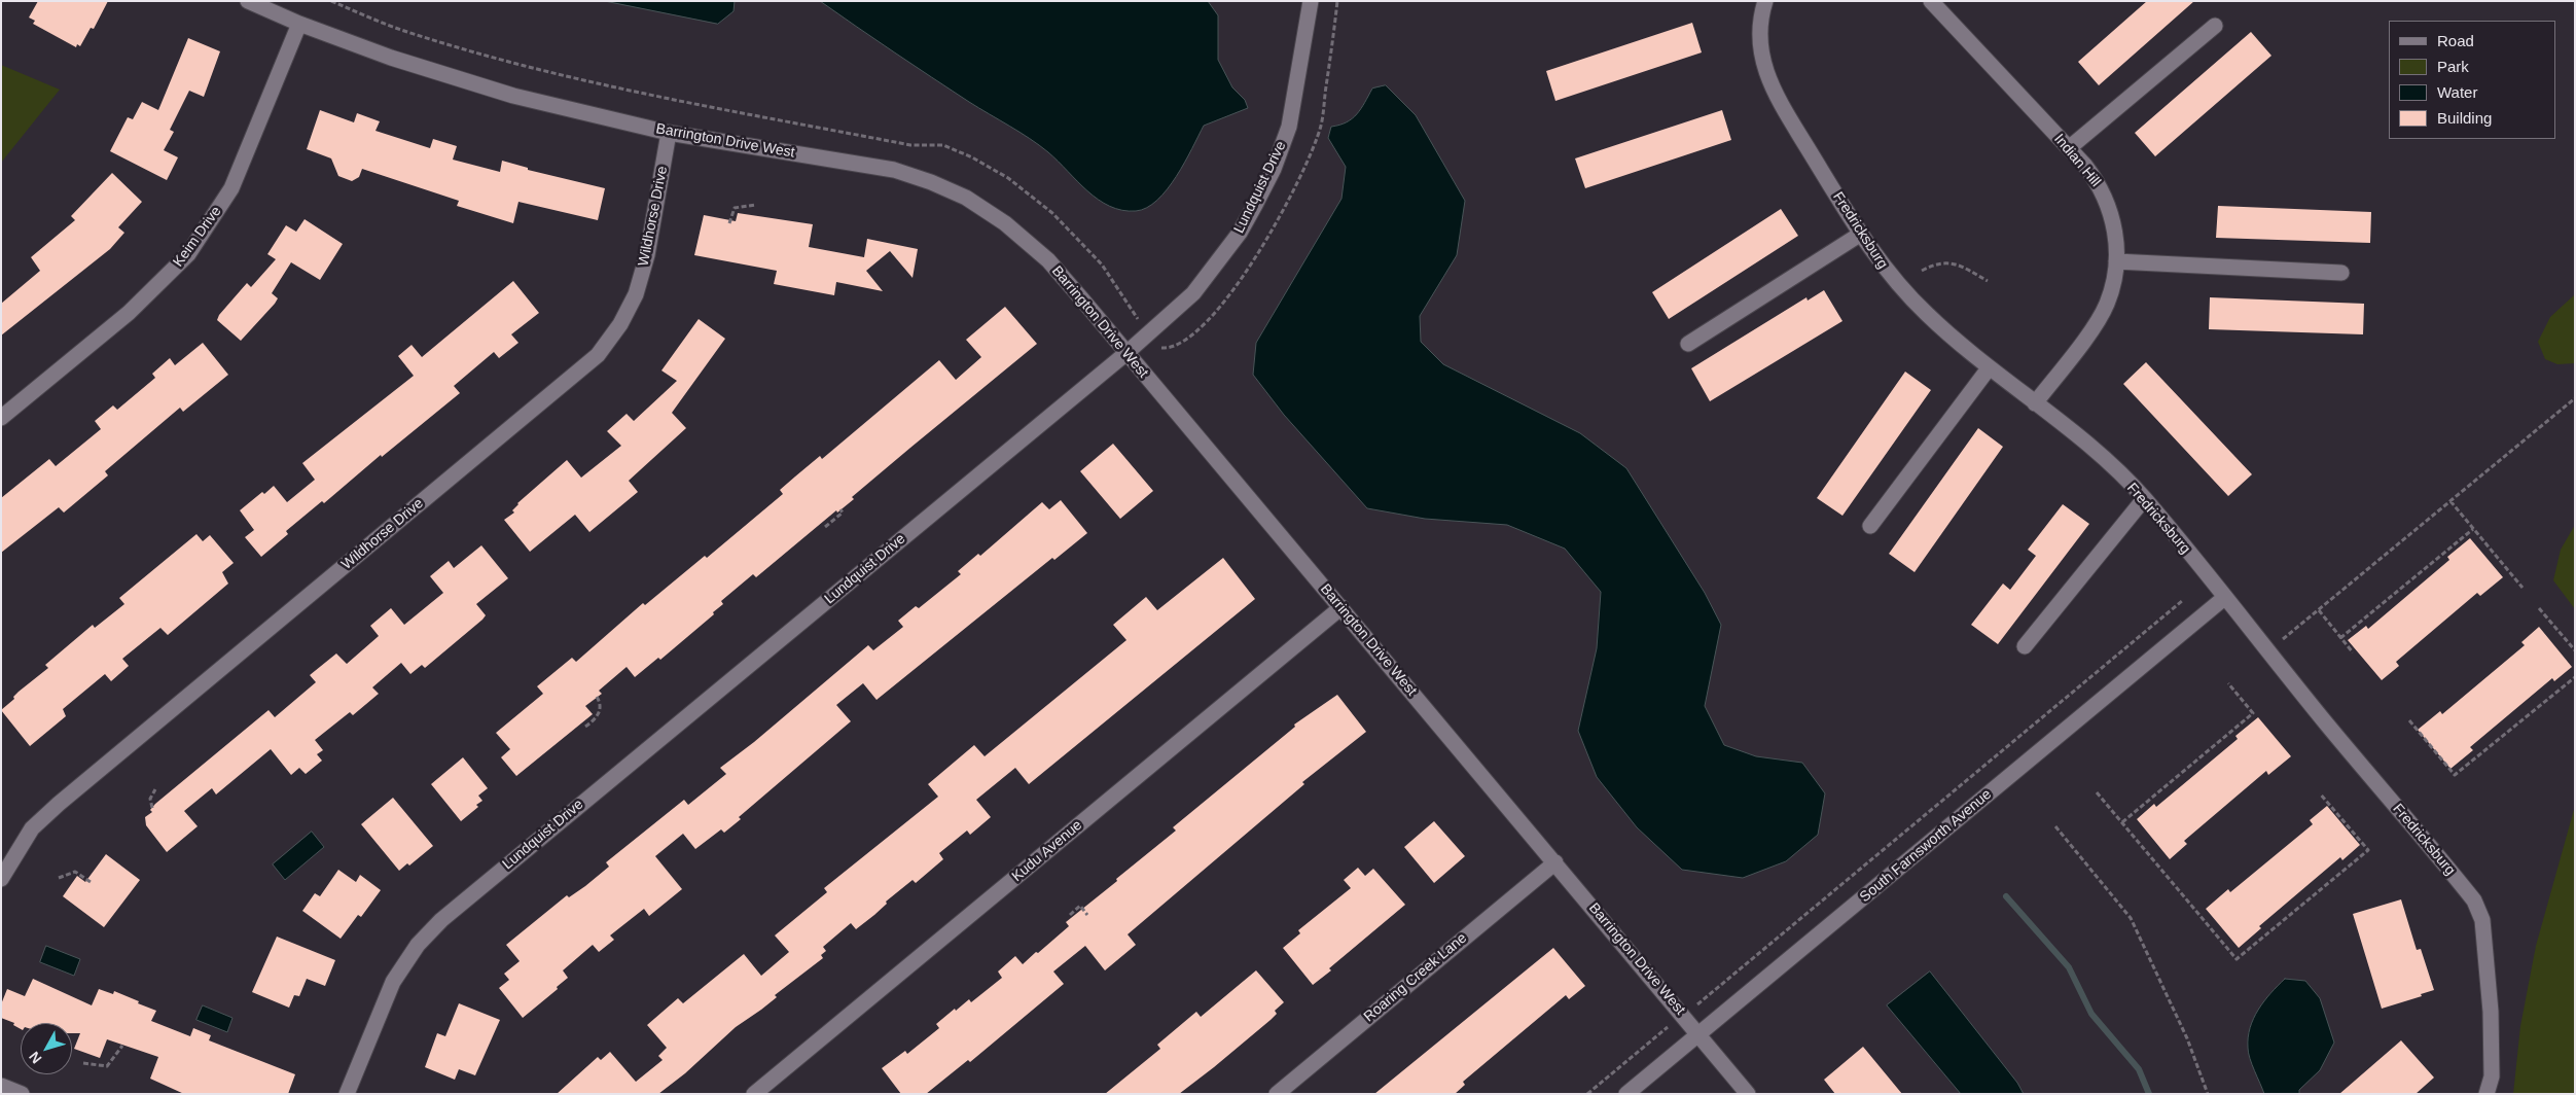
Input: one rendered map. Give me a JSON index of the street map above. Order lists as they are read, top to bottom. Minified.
{"streets":{"street":["Barrington Drive West","Indian Hill","Lundquist Drive","Wildhorse Drive","Fredricksburg","Keim Drive","South Farnsworth Avenue","Kudu Avenue","Roaring Creek Lane"]},"crossings":[["Barrington Drive West","Lundquist Drive"],["Barrington Drive West","Wildhorse Drive"],["Barrington Drive West","Keim Drive"],["Barrington Drive West","South Farnsworth Avenue"],["Barrington Drive West","Kudu Avenue"],["Barrington Drive West","Roaring Creek Lane"],["Indian Hill","Fredricksburg"],["Fredricksburg","South Farnsworth Avenue"]],"legend":["Road","Park","Water","Building"],"north":"bottom left"}
